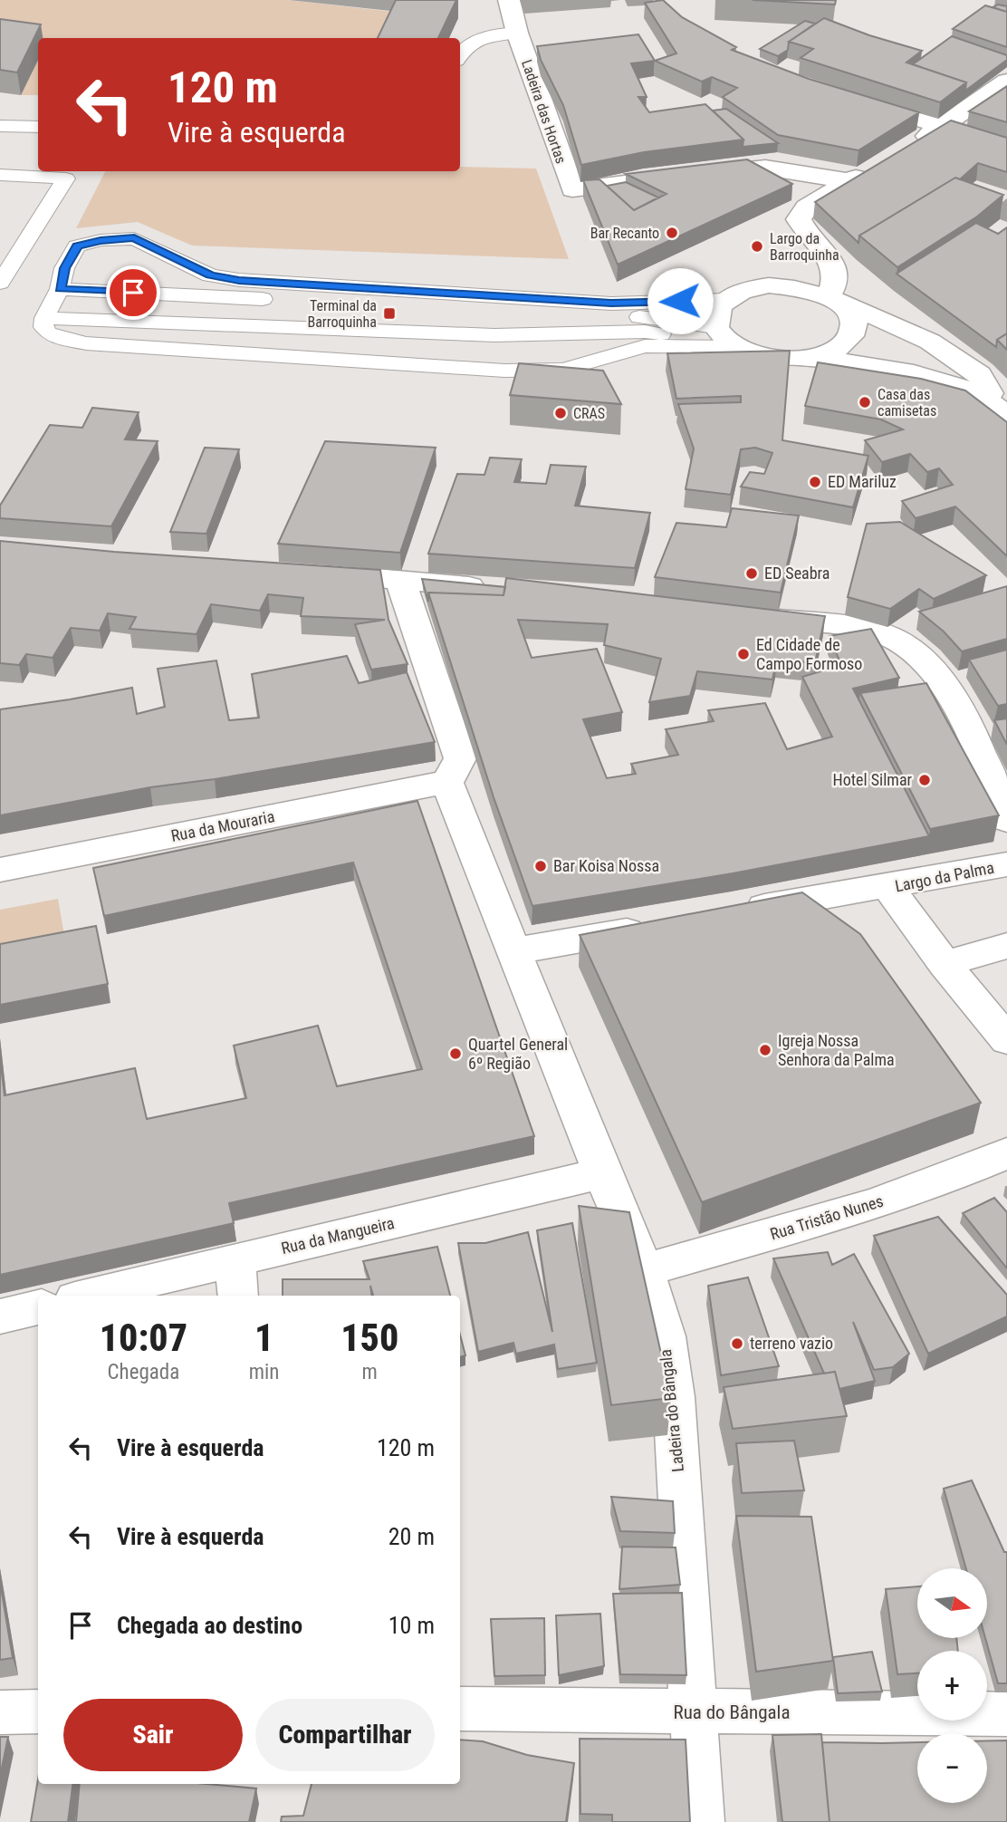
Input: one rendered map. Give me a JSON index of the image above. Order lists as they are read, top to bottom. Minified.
{"streets":{"street":["Ladeira das Hortas","Rua da Mouraria","Largo da Palma","Rua Tristão Nunes","Rua da Mangueira","Ladeira do Bângala","Rua do Bângala"]},"crossings":[["Rua da Mouraria","Ladeira do Bângala"],["Rua Tristão Nunes","Ladeira do Bângala"],["Rua da Mangueira","Ladeira do Bângala"],["Ladeira do Bângala","Rua do Bângala"]],"places":{"other":["Bar Recanto","Largo da Barroquinha","Casa das camisetas","CRAS","ED Mariluz","ED Seabra","Ed Cidade de Campo Formoso","Hotel Silmar","Bar Koisa Nossa","Igreja Nossa Senhora da Palma","Quartel General 6º Região","terreno vazio"],"transit":["Terminal da Barroquinha"]},"north":"right","page":{"turn":["120 m","Vire à esquerda"],"eta":["10:07","Chegada","1","min","150","m"],"list":[{"name":"Vire à esquerda","value":"120 m"},{"name":"Vire à esquerda","value":"20 m"},{"name":"Chegada ao destino","value":"10 m"}],"map_buttons":["+","−"],"buttons":["Sair","Compartilhar"]}}
